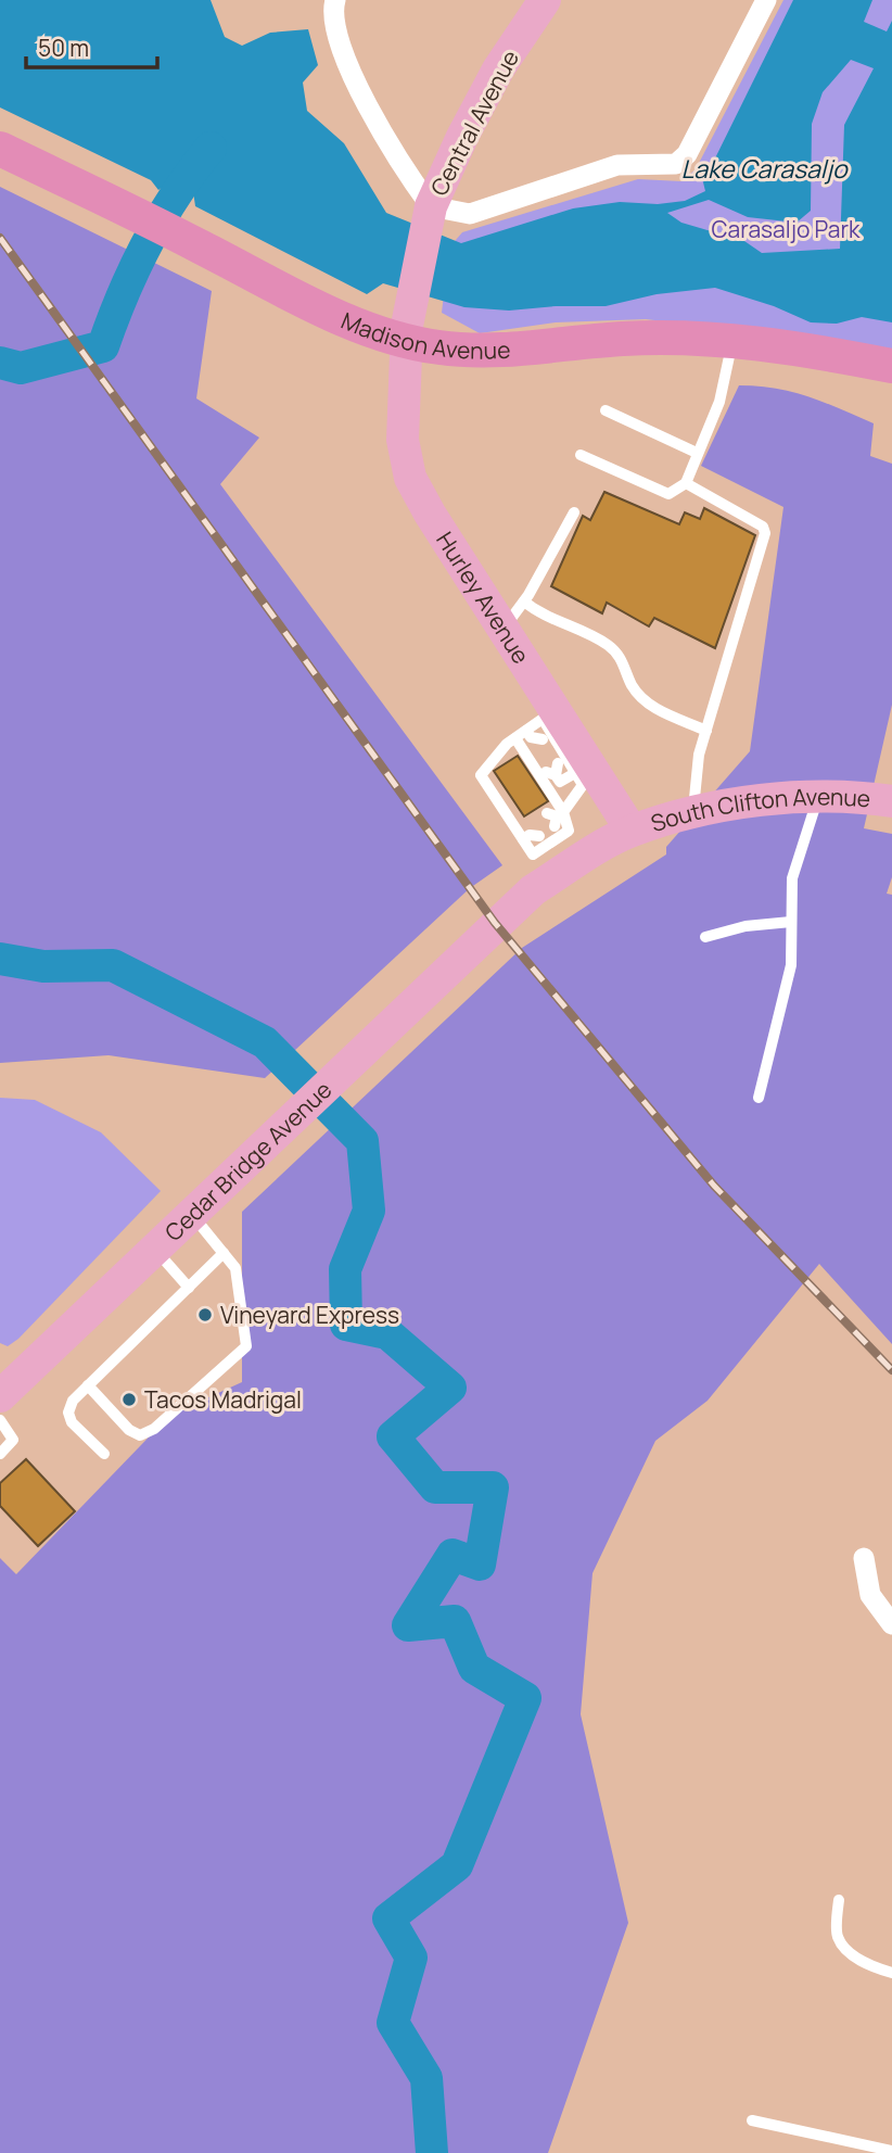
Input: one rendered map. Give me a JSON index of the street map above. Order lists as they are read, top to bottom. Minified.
{"streets":{"highway":["Madison Avenue"],"main road":["Central Avenue","Hurley Avenue","South Clifton Avenue","Cedar Bridge Avenue"]},"crossings":[["Central Avenue","Madison Avenue"],["Central Avenue","Hurley Avenue"],["Madison Avenue","Hurley Avenue"],["Hurley Avenue","South Clifton Avenue"],["South Clifton Avenue","Cedar Bridge Avenue"]],"water":["Lake Carasaljo"],"parks":["Carasaljo Park"],"places":["Vineyard Express","Tacos Madrigal"],"scale_bar":"50 m"}
